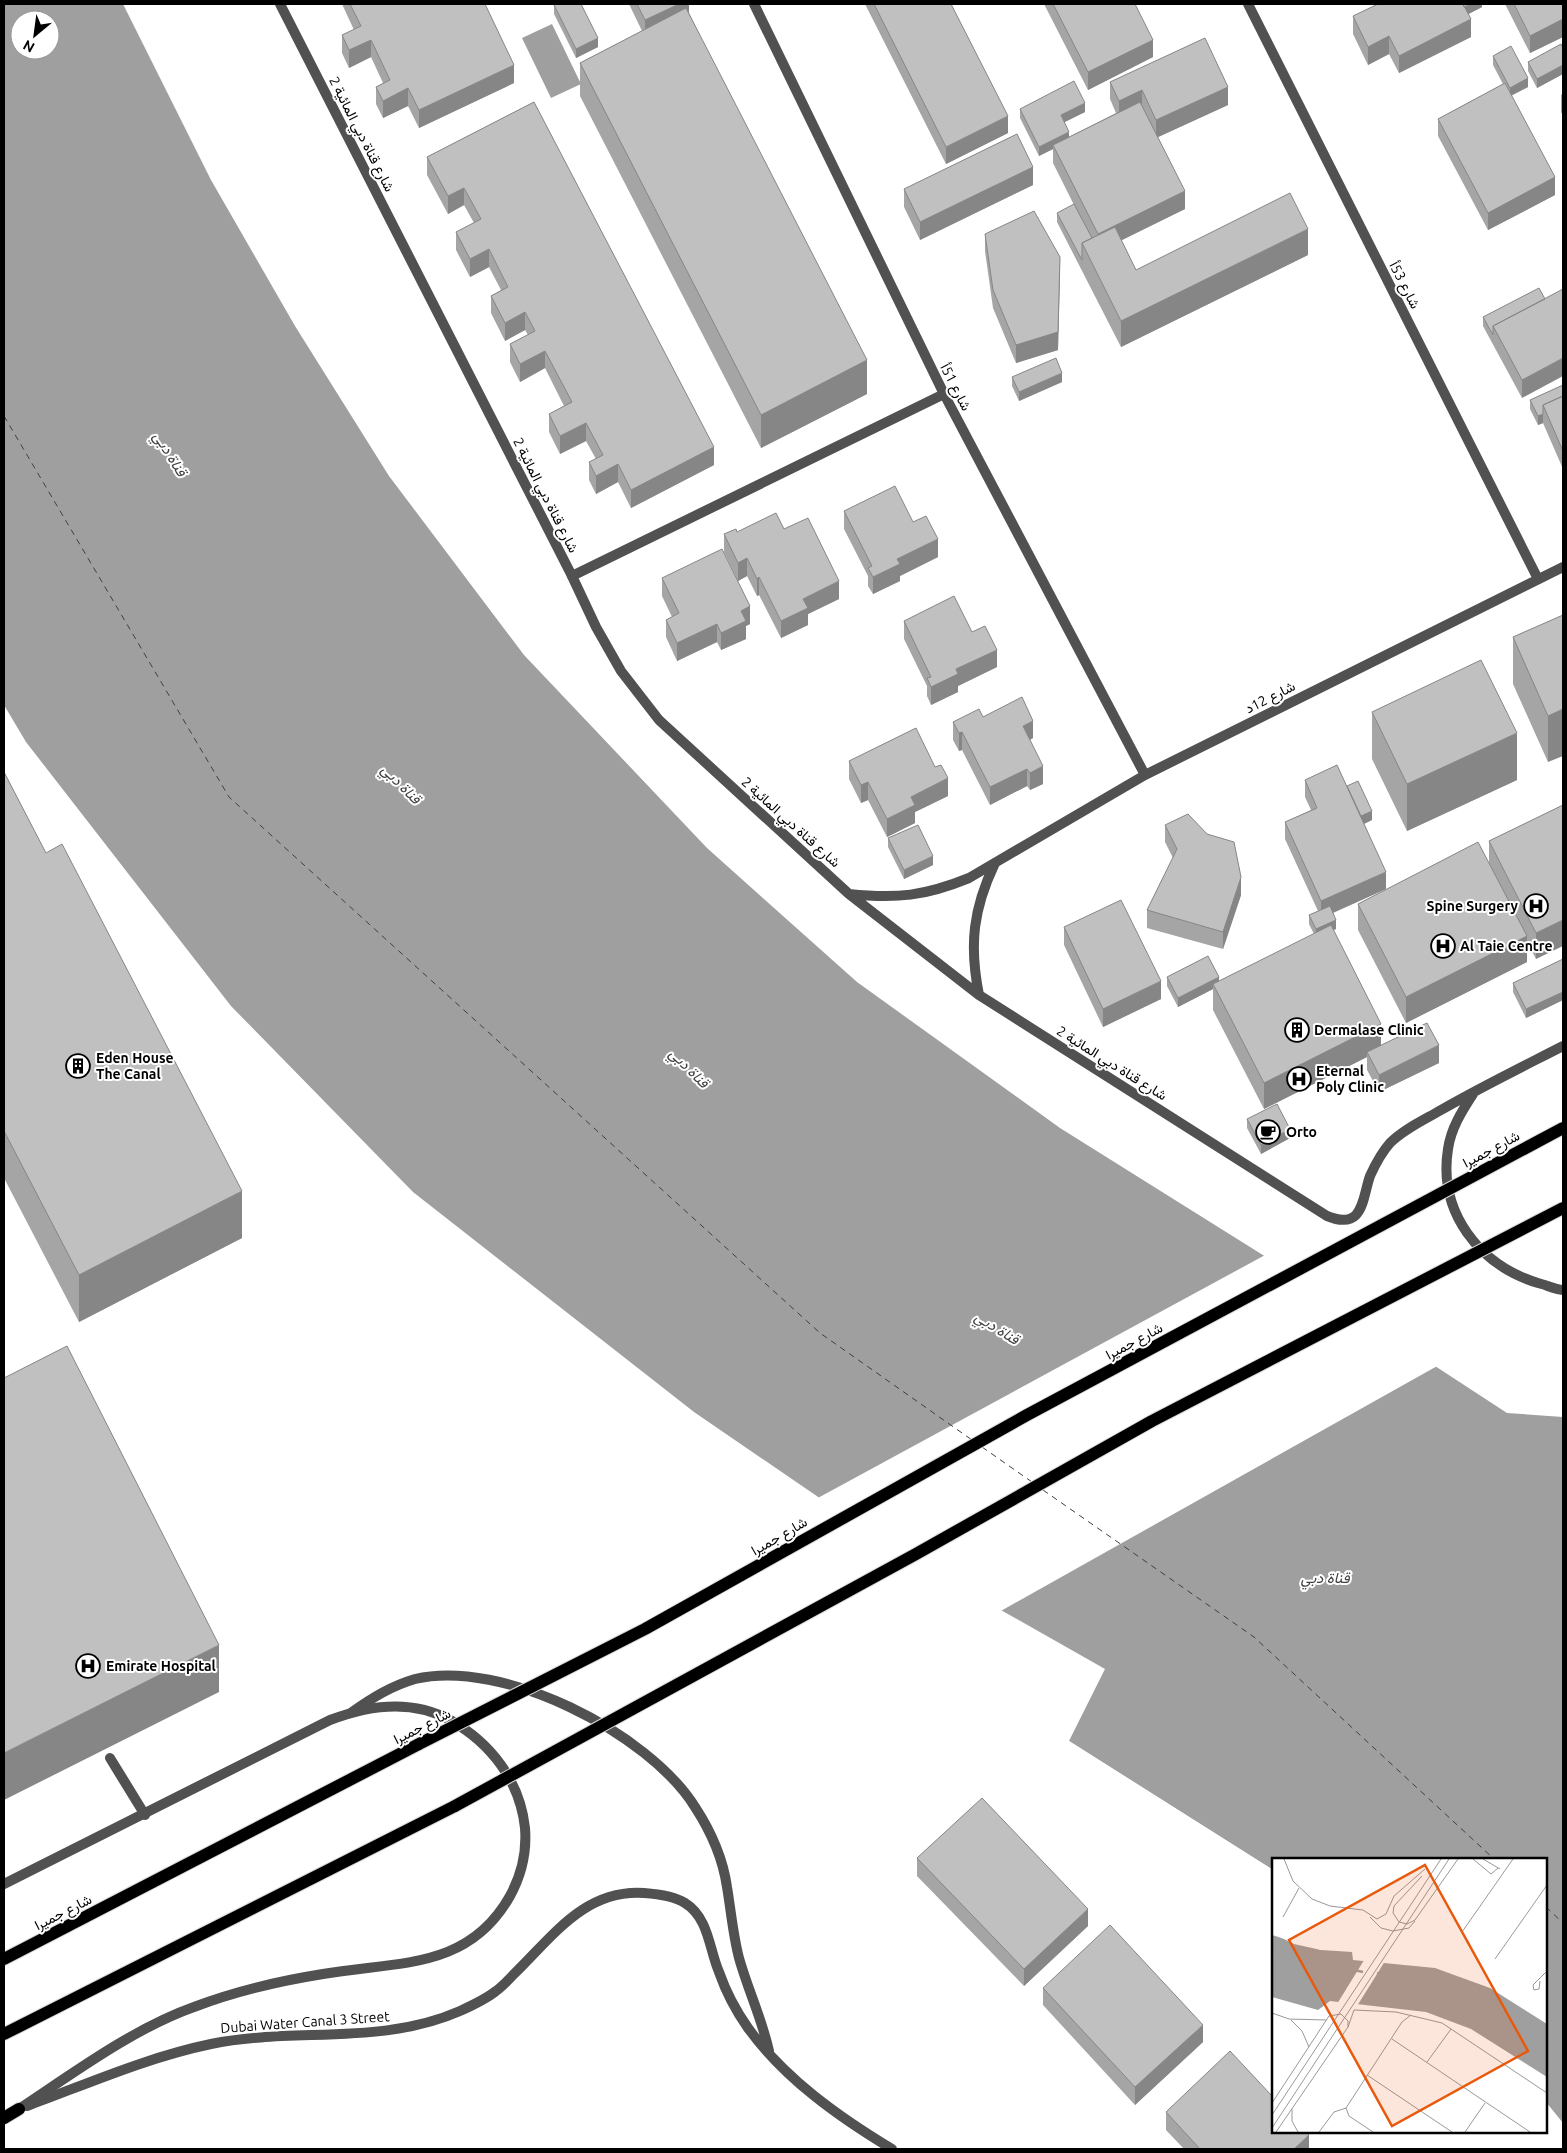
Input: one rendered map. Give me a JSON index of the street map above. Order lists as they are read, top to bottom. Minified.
{"streets":{"main road":["شارع جميرا"],"street":["شارع قناة دبي المائية 2","شارع 53أ","شارع 51أ","شارع 12د","Dubai Water Canal 3 Street"]},"crossings":[["شارع قناة دبي المائية 2","شارع 12د"],["شارع 53أ","شارع 12د"],["شارع 51أ","شارع 12د"]],"water":["قناة دبي"],"places":{"hospital":["Spine Surgery","Al Taie Centre","Eternal Poly Clinic","Emirate Hospital"],"building":["Dermalase Clinic","Eden House The Canal"],"cafe":["Orto"]},"north":"bottom left"}
